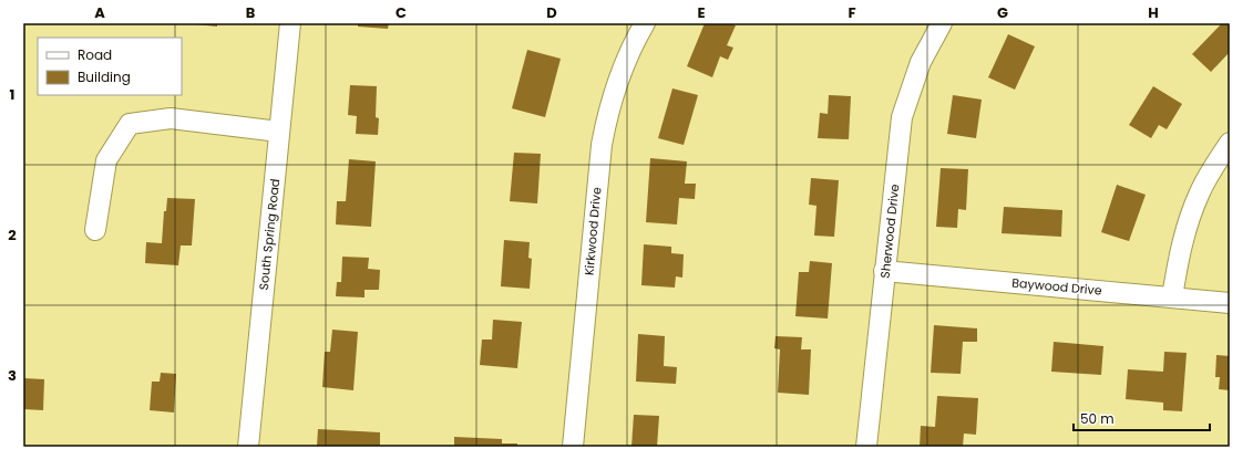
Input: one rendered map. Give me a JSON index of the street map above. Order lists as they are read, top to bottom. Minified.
{"streets":{"street":["Kirkwood Drive","Sherwood Drive","South Spring Road","Baywood Drive"]},"crossings":[["Sherwood Drive","Baywood Drive"]],"legend":["Road","Building"],"scale_bar":"50 m","grid":{"columns":["A","B","C","D","E","F","G","H"],"rows":["1","2","3"]}}
